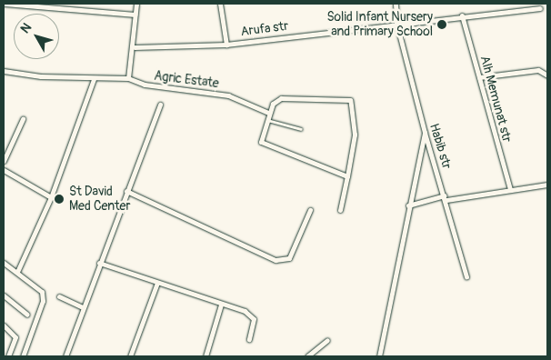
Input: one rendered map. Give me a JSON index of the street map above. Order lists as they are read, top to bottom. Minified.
{"streets":{"street":["Arufa str","Agric Estate","Alh Memunat str","Habib str"]},"crossings":[["Arufa str","Habib str"]],"places":["Solid Infant Nursery and Primary School","St David Med Center"],"north":"top left"}
